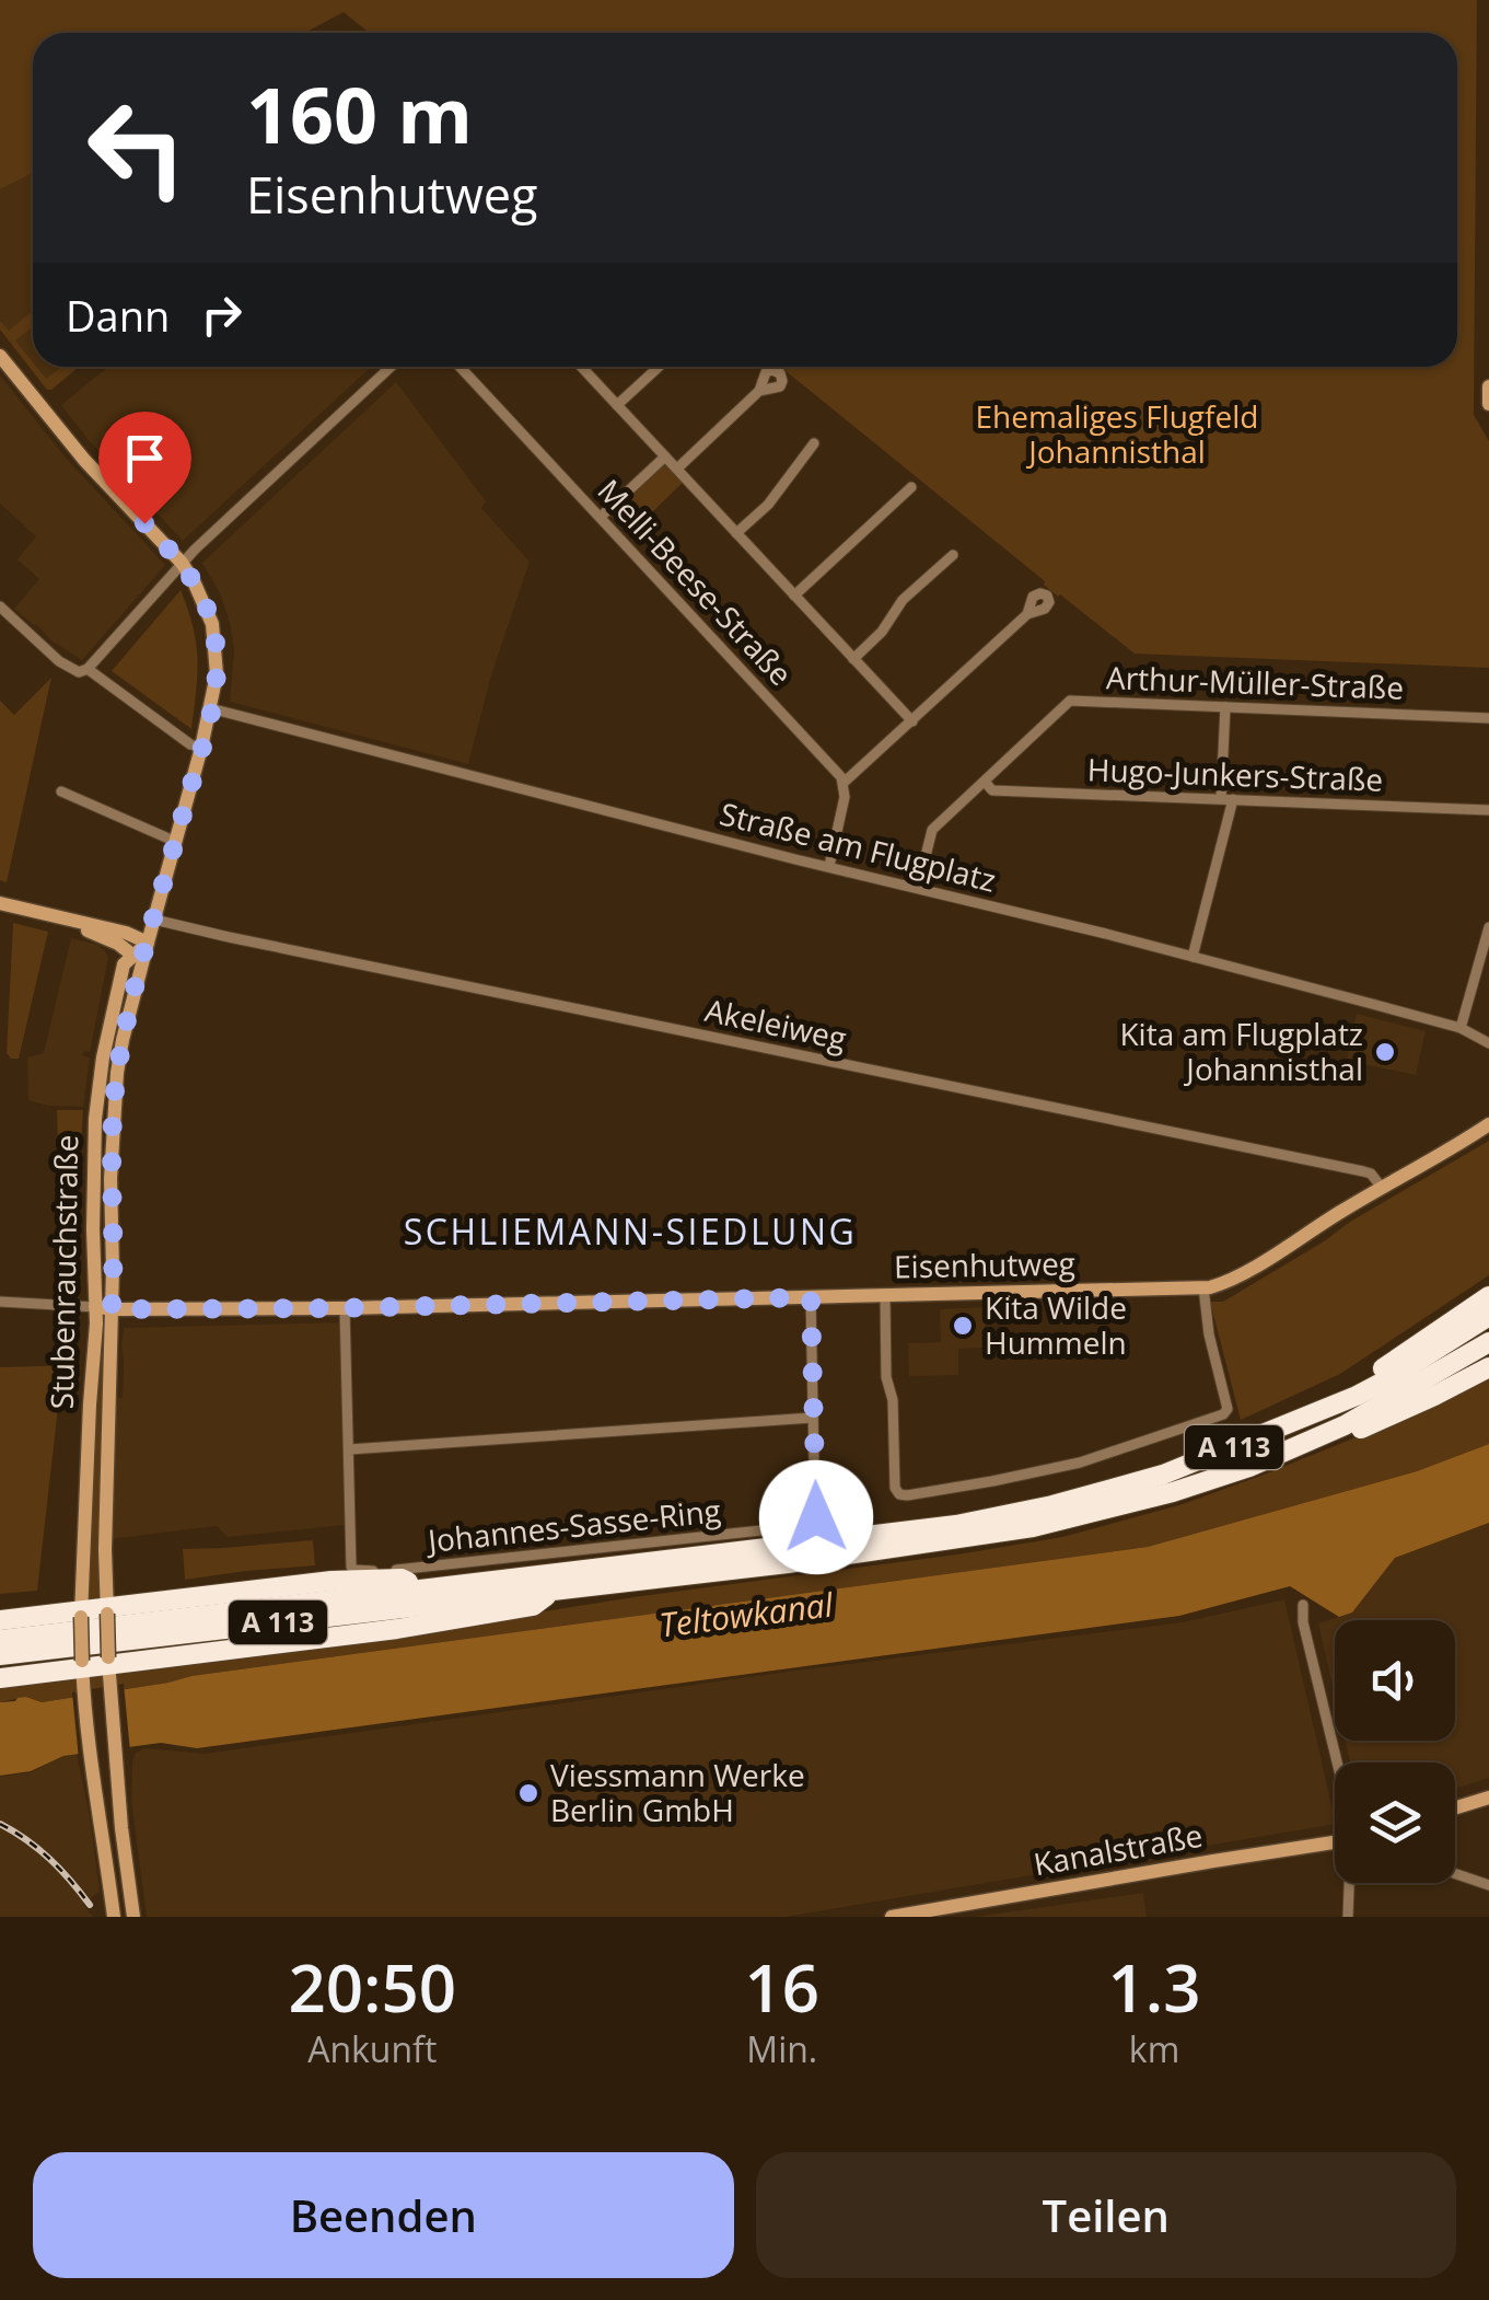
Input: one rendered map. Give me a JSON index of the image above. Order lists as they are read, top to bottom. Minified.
{"streets":{"highway":["A 113"],"main road":["Eisenhutweg","Stubenrauchstraße","Kanalstraße"],"street":["Melli-Beese-Straße","Arthur-Müller-Straße","Hugo-Junkers-Straße","Straße am Flugplatz","Akeleiweg","Johannes-Sasse-Ring"]},"crossings":[["Arthur-Müller-Straße","Hugo-Junkers-Straße"],["Arthur-Müller-Straße","Straße am Flugplatz"],["Straße am Flugplatz","Stubenrauchstraße"],["Akeleiweg","Eisenhutweg"],["Akeleiweg","Stubenrauchstraße"],["Eisenhutweg","Stubenrauchstraße"],["Eisenhutweg","Johannes-Sasse-Ring"]],"districts":["SCHLIEMANN-SIEDLUNG"],"water":["Teltowkanal"],"parks":["Ehemaliges Flugfeld Johannisthal"],"places":["Kita am Flugplatz Johannisthal","Kita Wilde Hummeln","Viessmann Werke Berlin GmbH"],"page":{"turn":["160 m","Eisenhutweg"],"then":"Dann","eta":["20:50","Ankunft","16","Min.","1.3","km"],"buttons":["Beenden","Teilen"]}}
